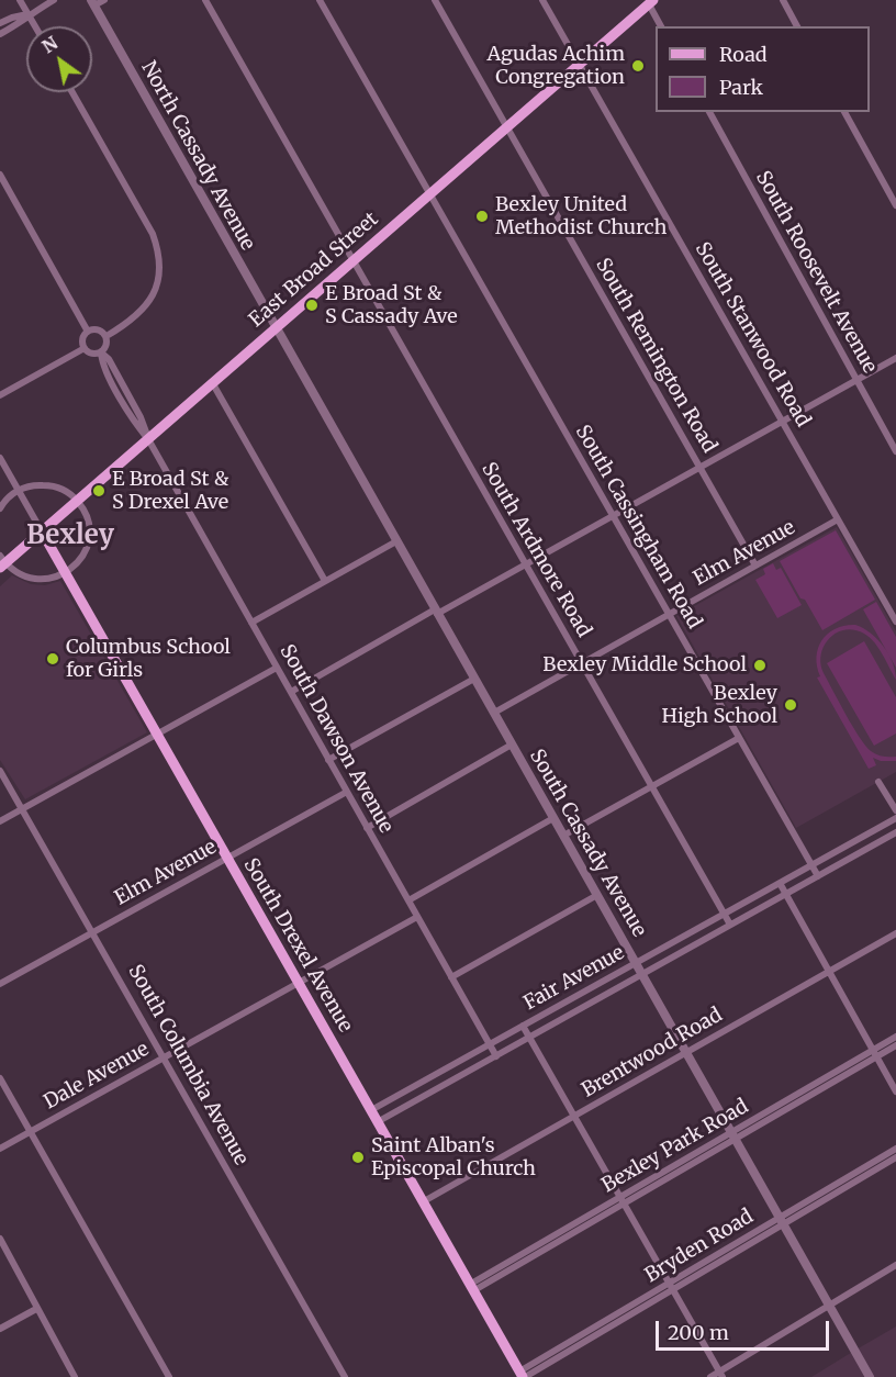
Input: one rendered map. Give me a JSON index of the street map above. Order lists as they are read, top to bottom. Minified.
{"streets":{"main road":["East Broad Street","South Drexel Avenue"],"street":["North Cassady Avenue","South Roosevelt Avenue","South Stanwood Road","South Remington Road","South Cassingham Road","South Ardmore Road","Elm Avenue","South Dawson Avenue","South Cassady Avenue","Fair Avenue","Brentwood Road","South Columbia Avenue","Dale Avenue","Bexley Park Road","Bryden Road"]},"crossings":[["North Cassady Avenue","East Broad Street"],["North Cassady Avenue","South Cassady Avenue"],["East Broad Street","South Stanwood Road"],["East Broad Street","South Remington Road"],["East Broad Street","South Cassingham Road"],["East Broad Street","South Ardmore Road"],["East Broad Street","South Dawson Avenue"],["East Broad Street","South Cassady Avenue"],["East Broad Street","South Drexel Avenue"],["South Stanwood Road","Elm Avenue"],["South Remington Road","Elm Avenue"],["South Cassingham Road","Elm Avenue"],["South Cassingham Road","Fair Avenue"],["South Ardmore Road","Elm Avenue"],["South Ardmore Road","Fair Avenue"],["Elm Avenue","South Dawson Avenue"],["Elm Avenue","South Cassady Avenue"],["Elm Avenue","South Drexel Avenue"],["Elm Avenue","South Columbia Avenue"],["South Dawson Avenue","Fair Avenue"],["South Dawson Avenue","Dale Avenue"],["South Cassady Avenue","Fair Avenue"],["South Cassady Avenue","Brentwood Road"],["South Cassady Avenue","Bexley Park Road"],["South Cassady Avenue","Bryden Road"],["South Drexel Avenue","Fair Avenue"],["South Drexel Avenue","Brentwood Road"],["South Drexel Avenue","Dale Avenue"],["South Drexel Avenue","Bexley Park Road"],["South Drexel Avenue","Bryden Road"],["South Columbia Avenue","Dale Avenue"]],"districts":["Bexley"],"places":["Agudas Achim Congregation","Bexley United Methodist Church","E Broad St & S Cassady Ave","E Broad St & S Drexel Ave","Columbus School for Girls","Bexley Middle School","Bexley High School","Saint Alban's Episcopal Church"],"legend":["Road","Park"],"scale_bar":"200 m","north":"top left"}
